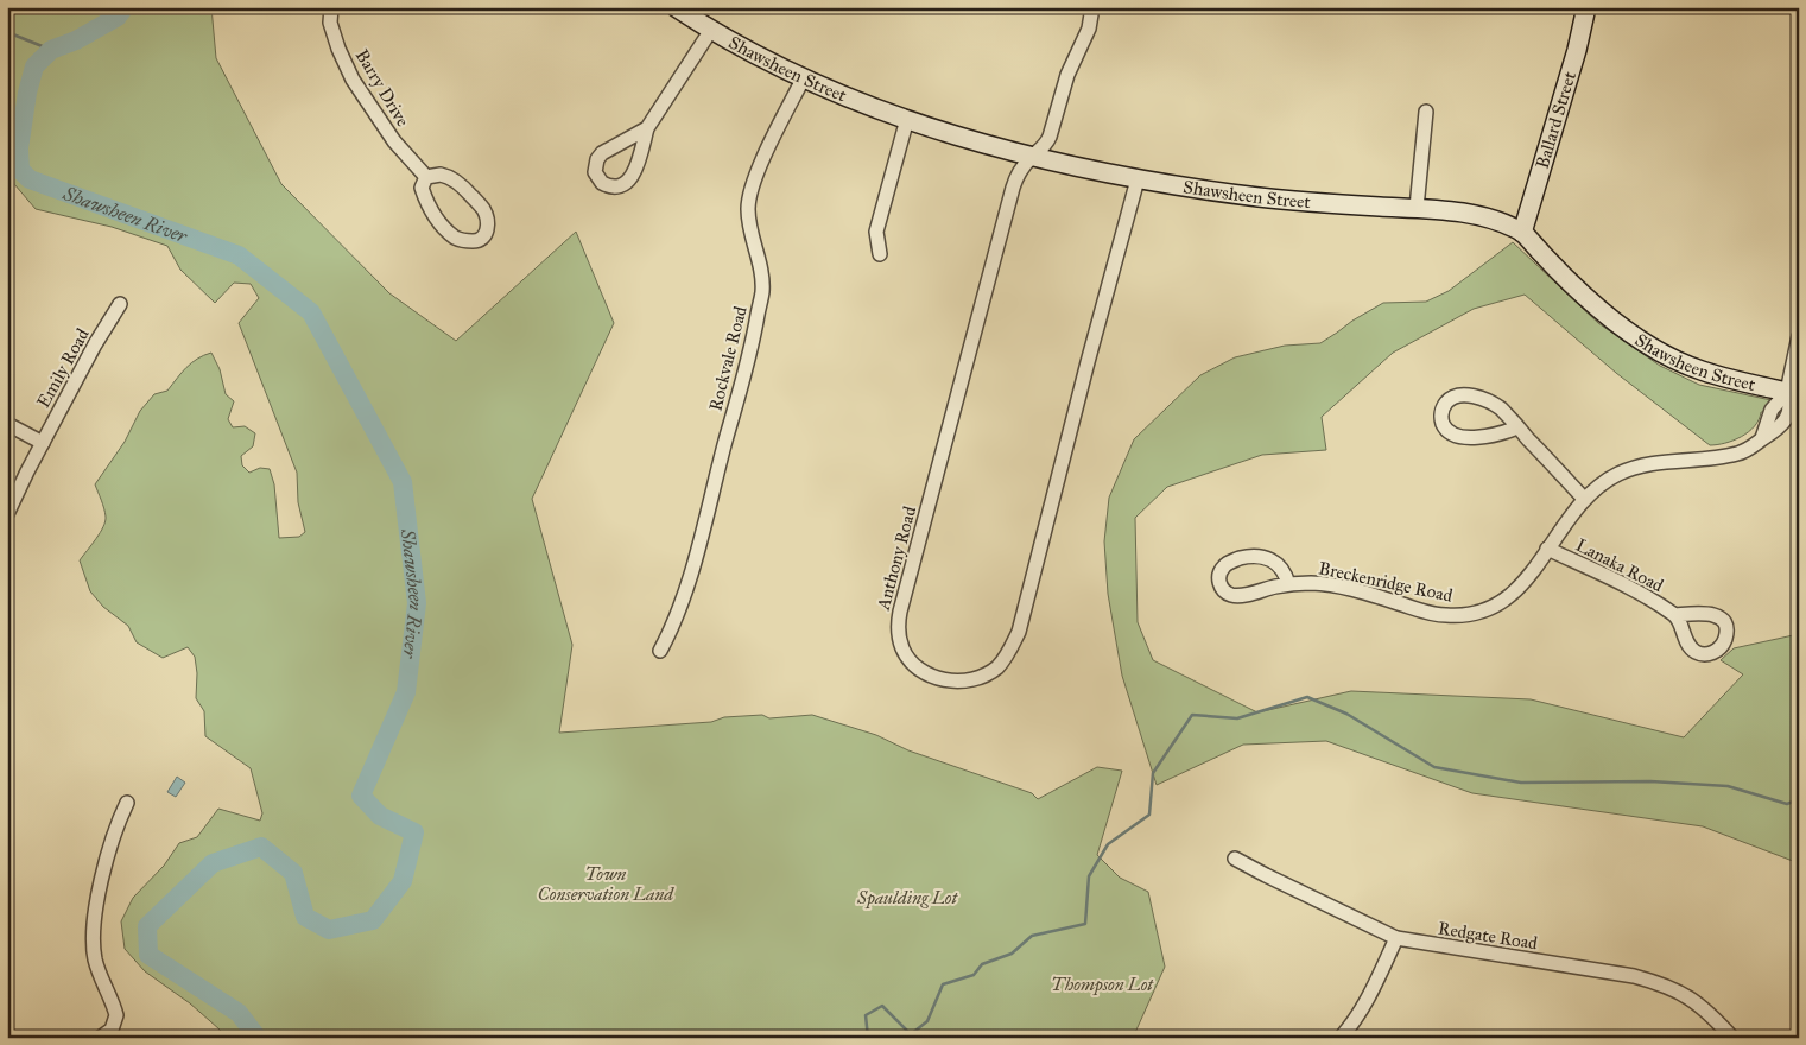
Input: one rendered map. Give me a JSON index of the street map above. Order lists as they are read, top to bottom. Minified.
{"streets":{"main road":["Shawsheen Street","Ballard Street"],"street":["Barry Drive","Rockvale Road","Emily Road","Anthony Road","Lanaka Road","Breckenridge Road","Redgate Road"]},"crossings":[["Shawsheen Street","Ballard Street"],["Shawsheen Street","Rockvale Road"],["Shawsheen Street","Anthony Road"],["Shawsheen Street","Breckenridge Road"],["Lanaka Road","Breckenridge Road"]],"water":["Shawsheen River"],"parks":["Town Conservation Land","Spaulding Lot","Thompson Lot"]}
